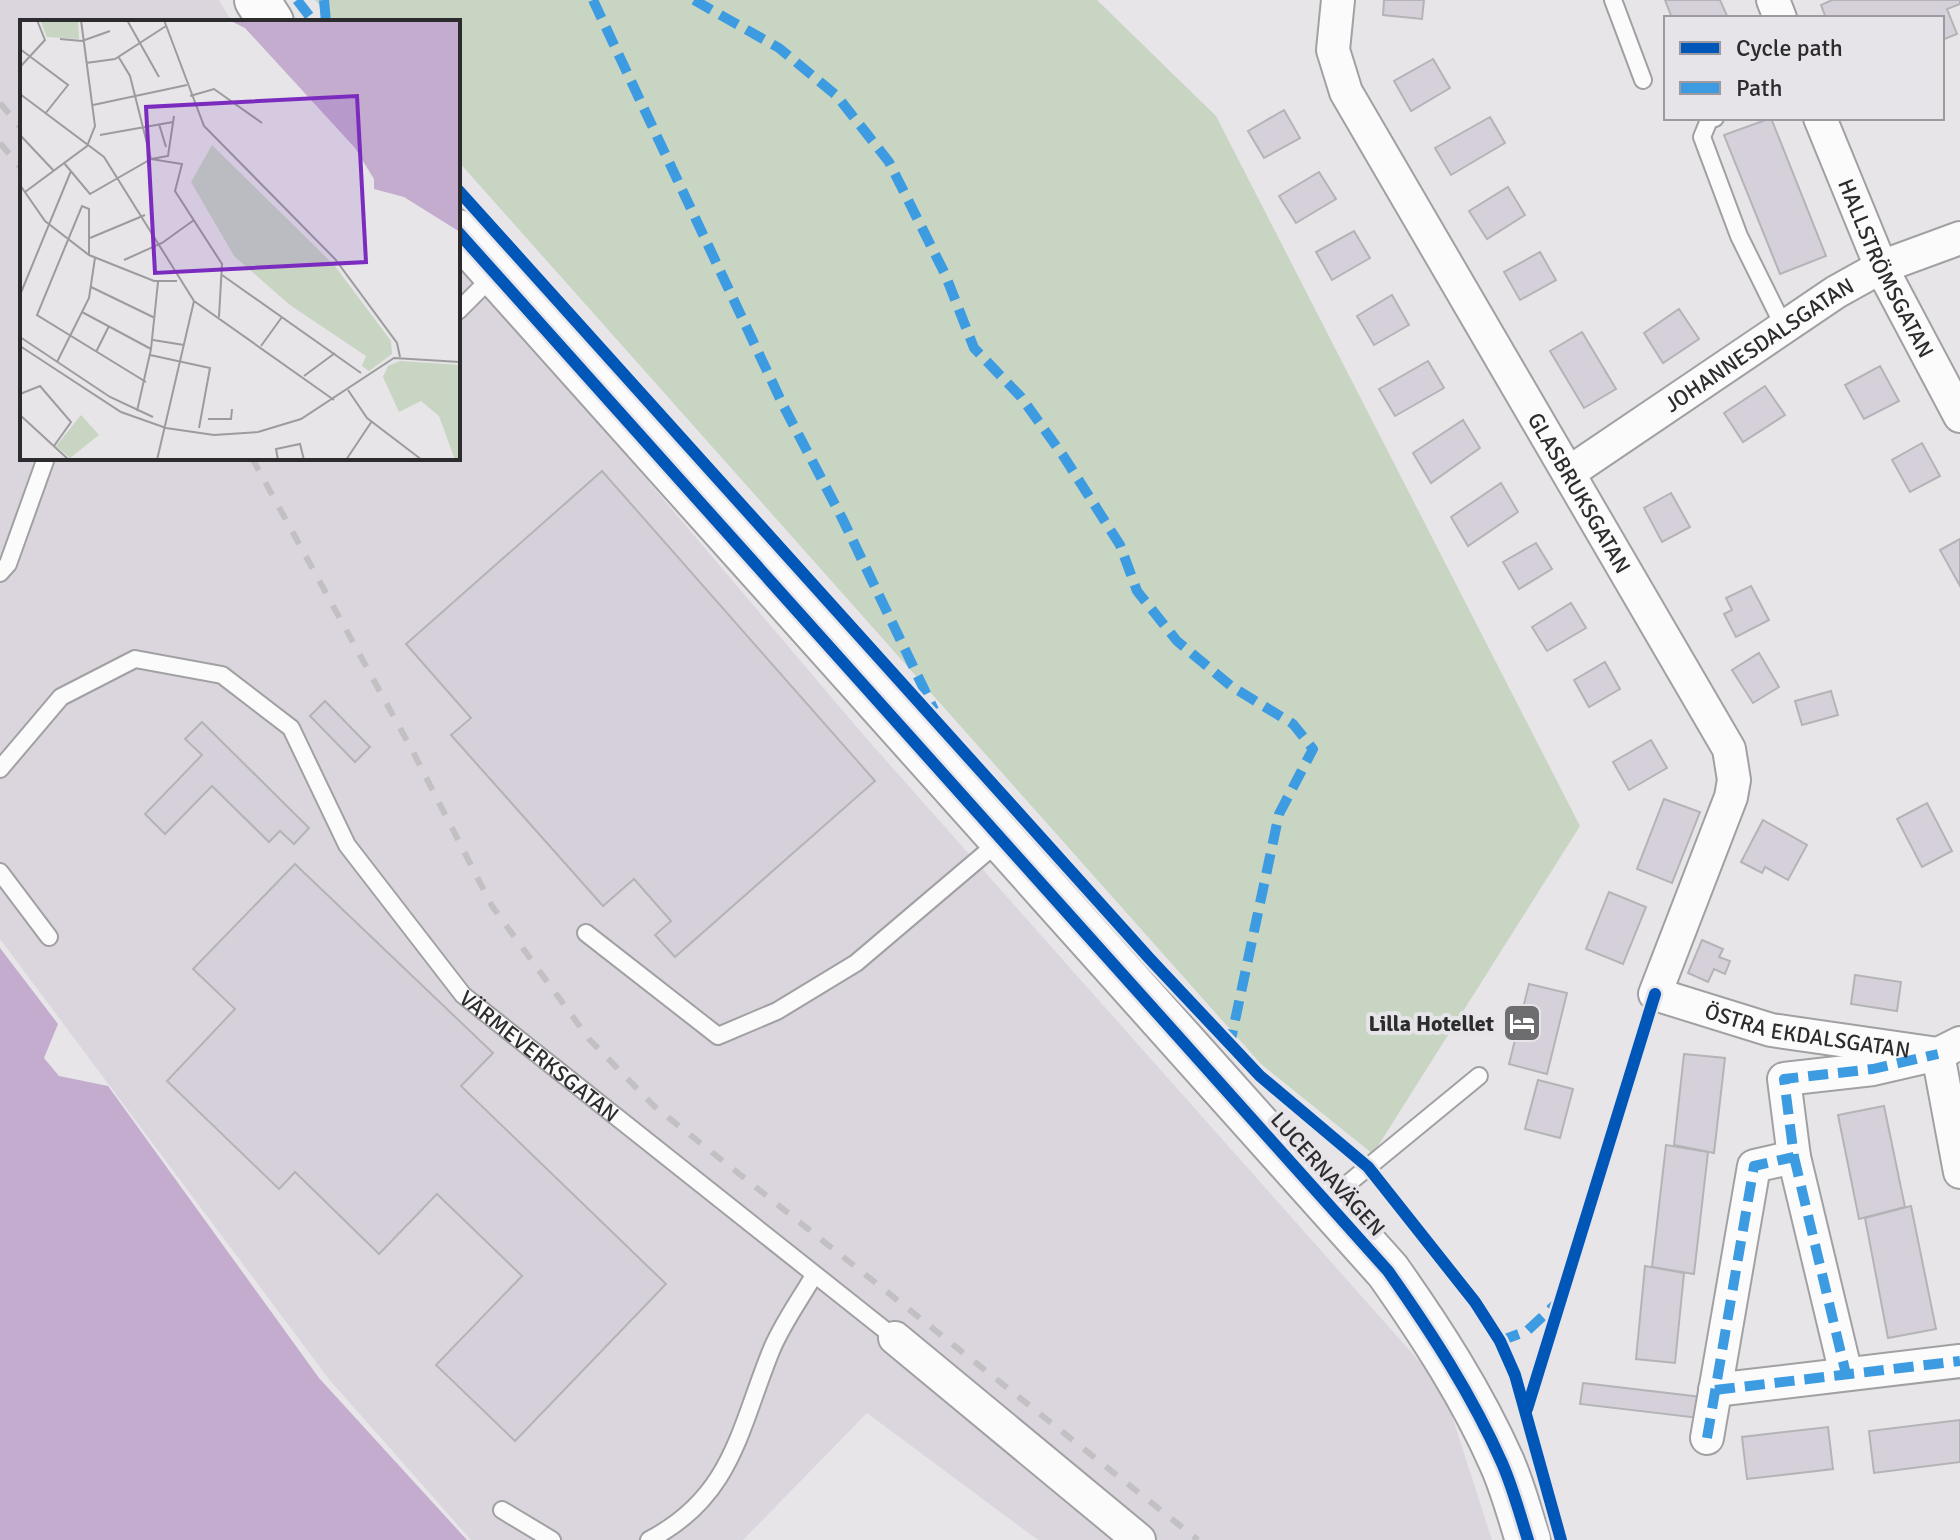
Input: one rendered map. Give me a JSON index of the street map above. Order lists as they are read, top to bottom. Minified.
{"streets":{"street":["HALLSTRÖMSGATAN","JOHANNESDALSGATAN","GLASBRUKSGATAN","ÖSTRA EKDALSGATAN","VÄRMEVERKSGATAN","LUCERNAVÄGEN"]},"crossings":[["HALLSTRÖMSGATAN","JOHANNESDALSGATAN"],["JOHANNESDALSGATAN","GLASBRUKSGATAN"],["GLASBRUKSGATAN","ÖSTRA EKDALSGATAN"]],"places":{"hotel":["Lilla Hotellet"]},"legend":["Cycle path","Path"]}
